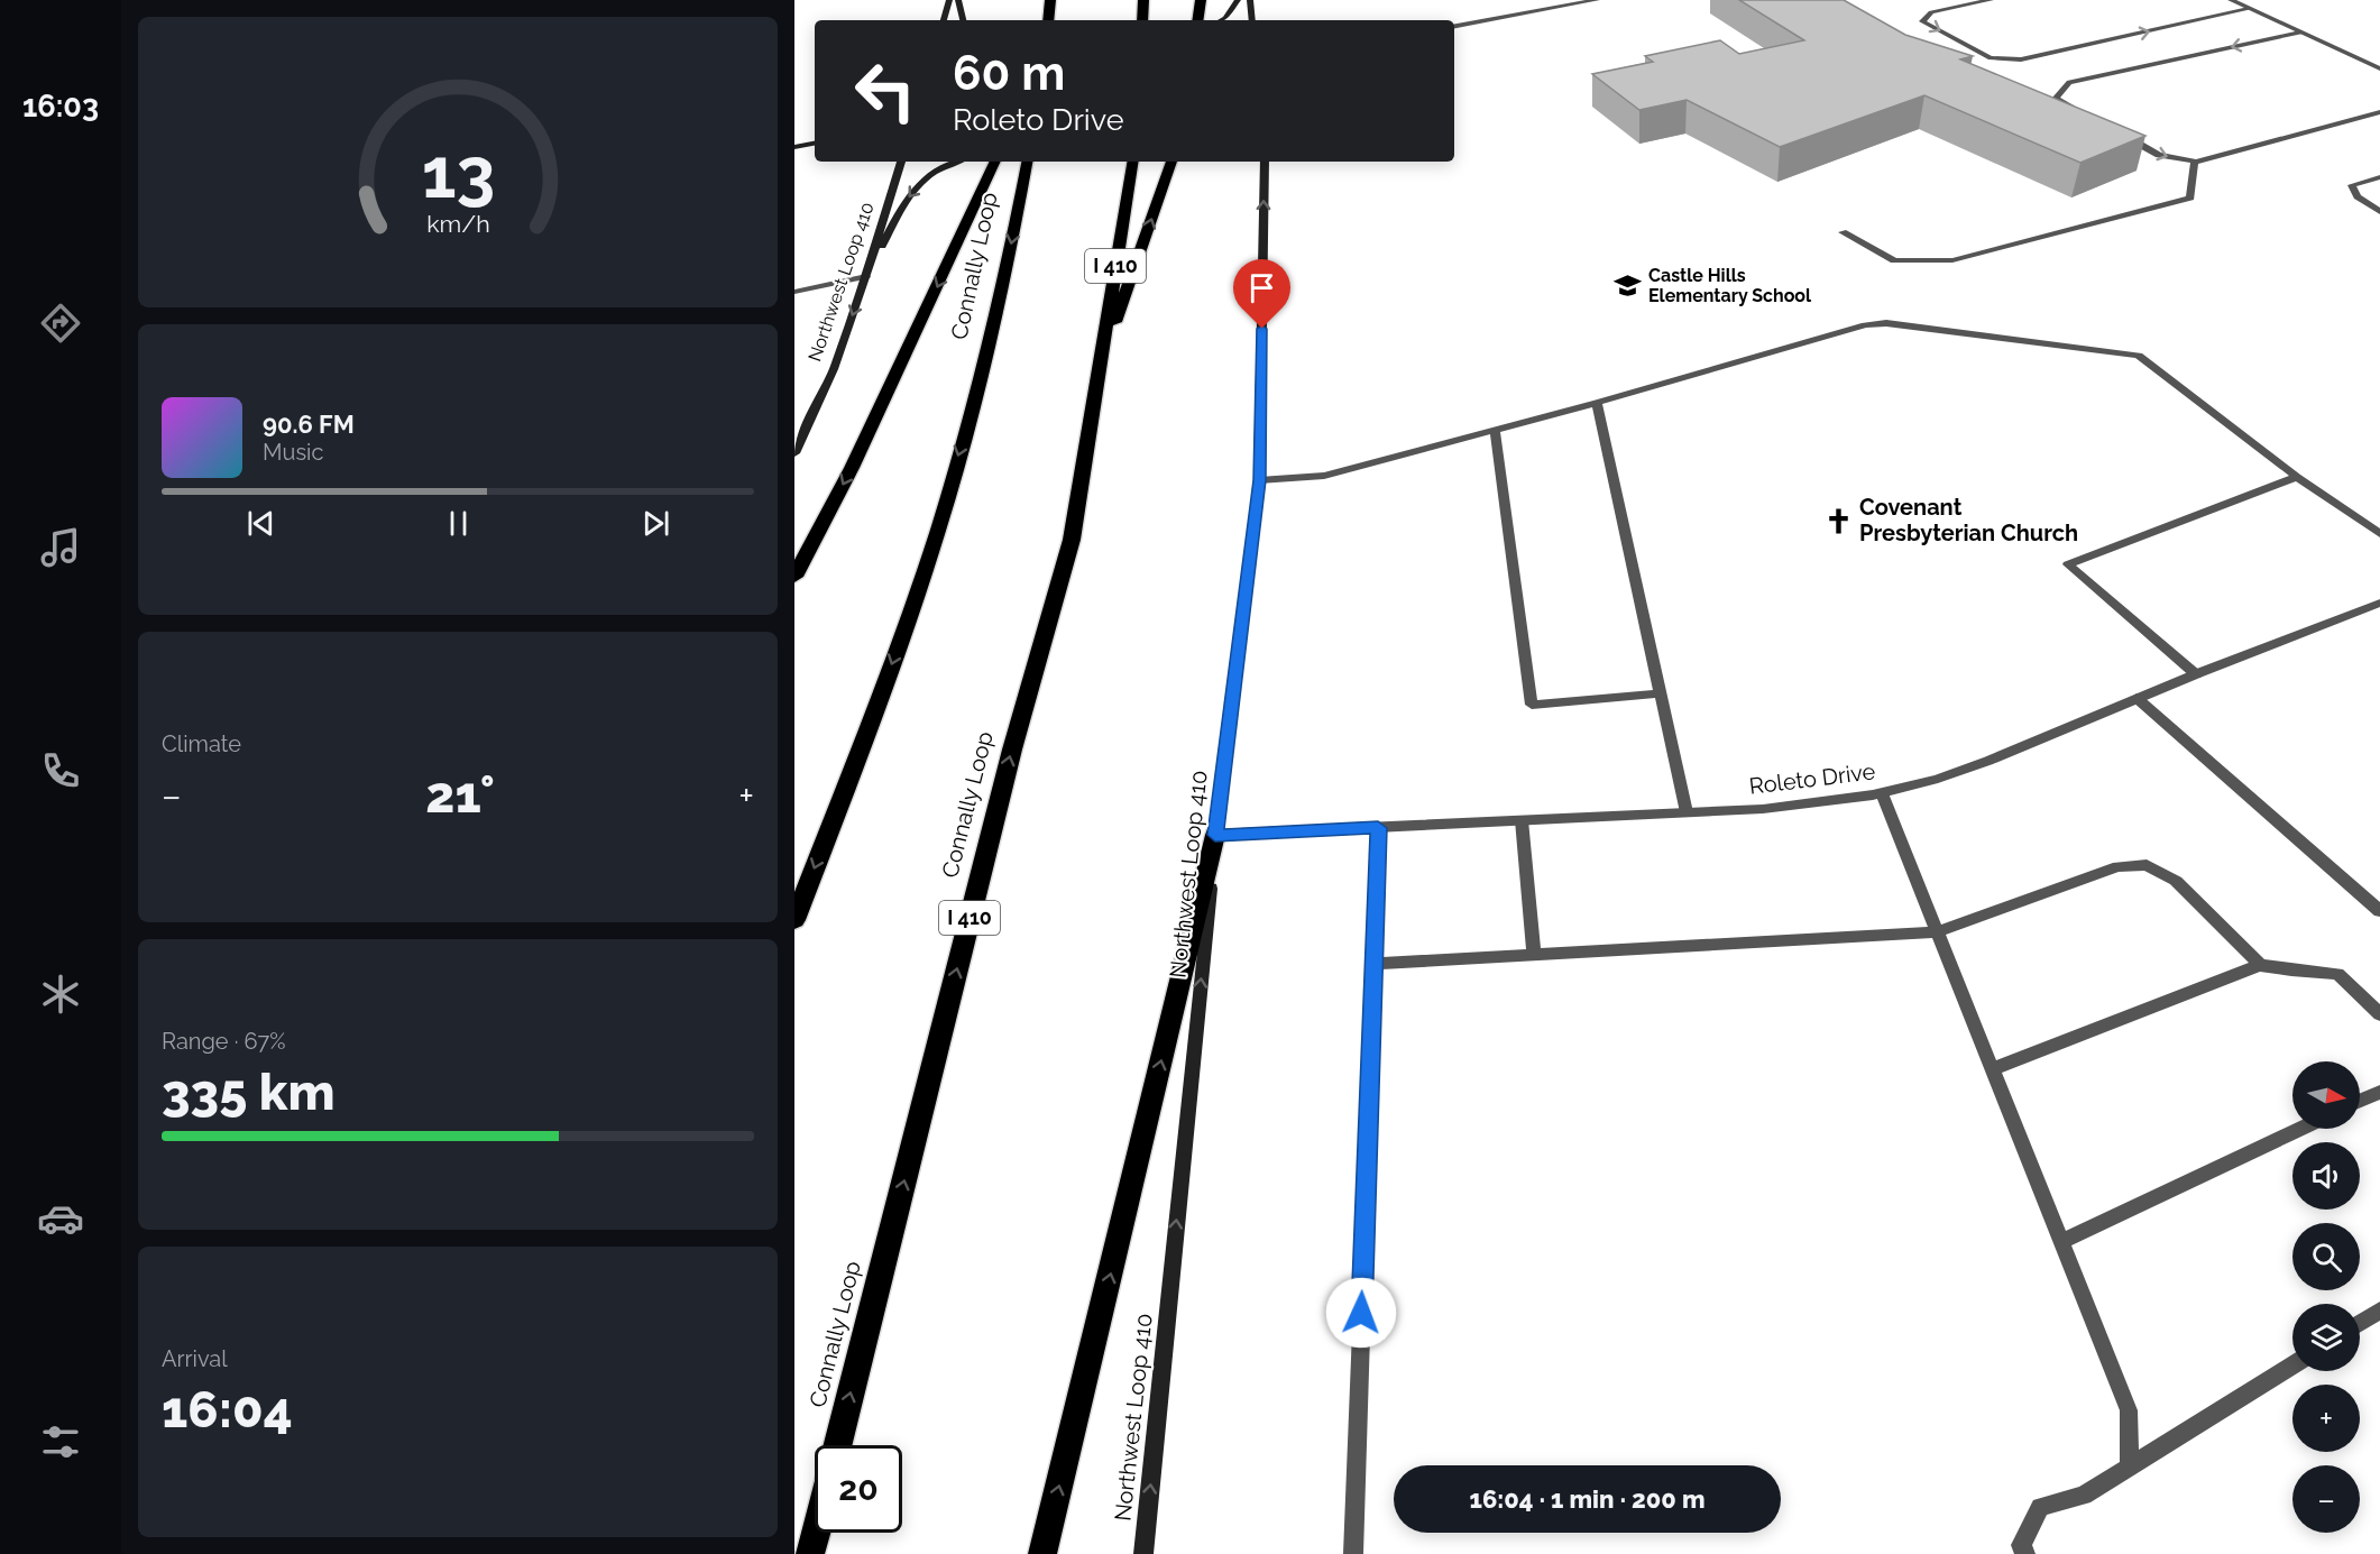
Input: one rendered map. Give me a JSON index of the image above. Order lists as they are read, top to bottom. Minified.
{"streets":{"highway":["Connally Loop","I 410"],"main road":["Northwest Loop 410"],"street":["Roleto Drive"]},"crossings":[["Northwest Loop 410","Roleto Drive"]],"places":{"school or university":["Castle Hills Elementary School"],"church":["Covenant Presbyterian Church"]},"north":"right","page":{"tabs":"16:03","turn":["60 m","Roleto Drive"],"song":["90.6 FM","Music"],"tile":["Climate",["Range · 67%","335 km"],["Arrival","16:04"]],"heat":["−","21°","+"],"map_buttons":["+","−"],"limit":"20","trip":"16:04 · 1 min · 200 m","gauge":["13","km/h"]}}
